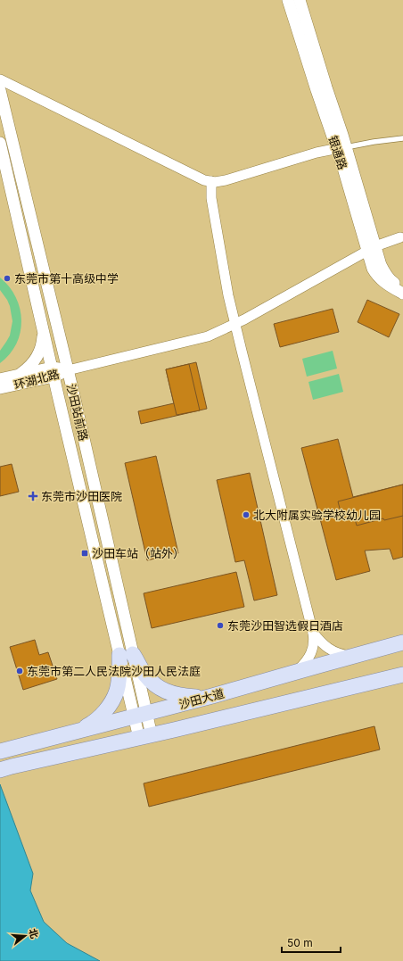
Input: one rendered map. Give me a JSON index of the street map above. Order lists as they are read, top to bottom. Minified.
{"streets":{"main road":["沙田大道"],"street":["银通路","环湖北路","沙田站前路"]},"crossings":[["环湖北路","沙田站前路"],["沙田站前路","沙田大道"]],"places":{"other":["东莞市第十高级中学","北大附属实验学校幼儿园","东莞沙田智选假日酒店","东莞市第二人民法院沙田人民法庭"],"health":["东莞市沙田医院"],"transit":["沙田车站（站外）"]},"scale_bar":"50 m","north":"right"}
